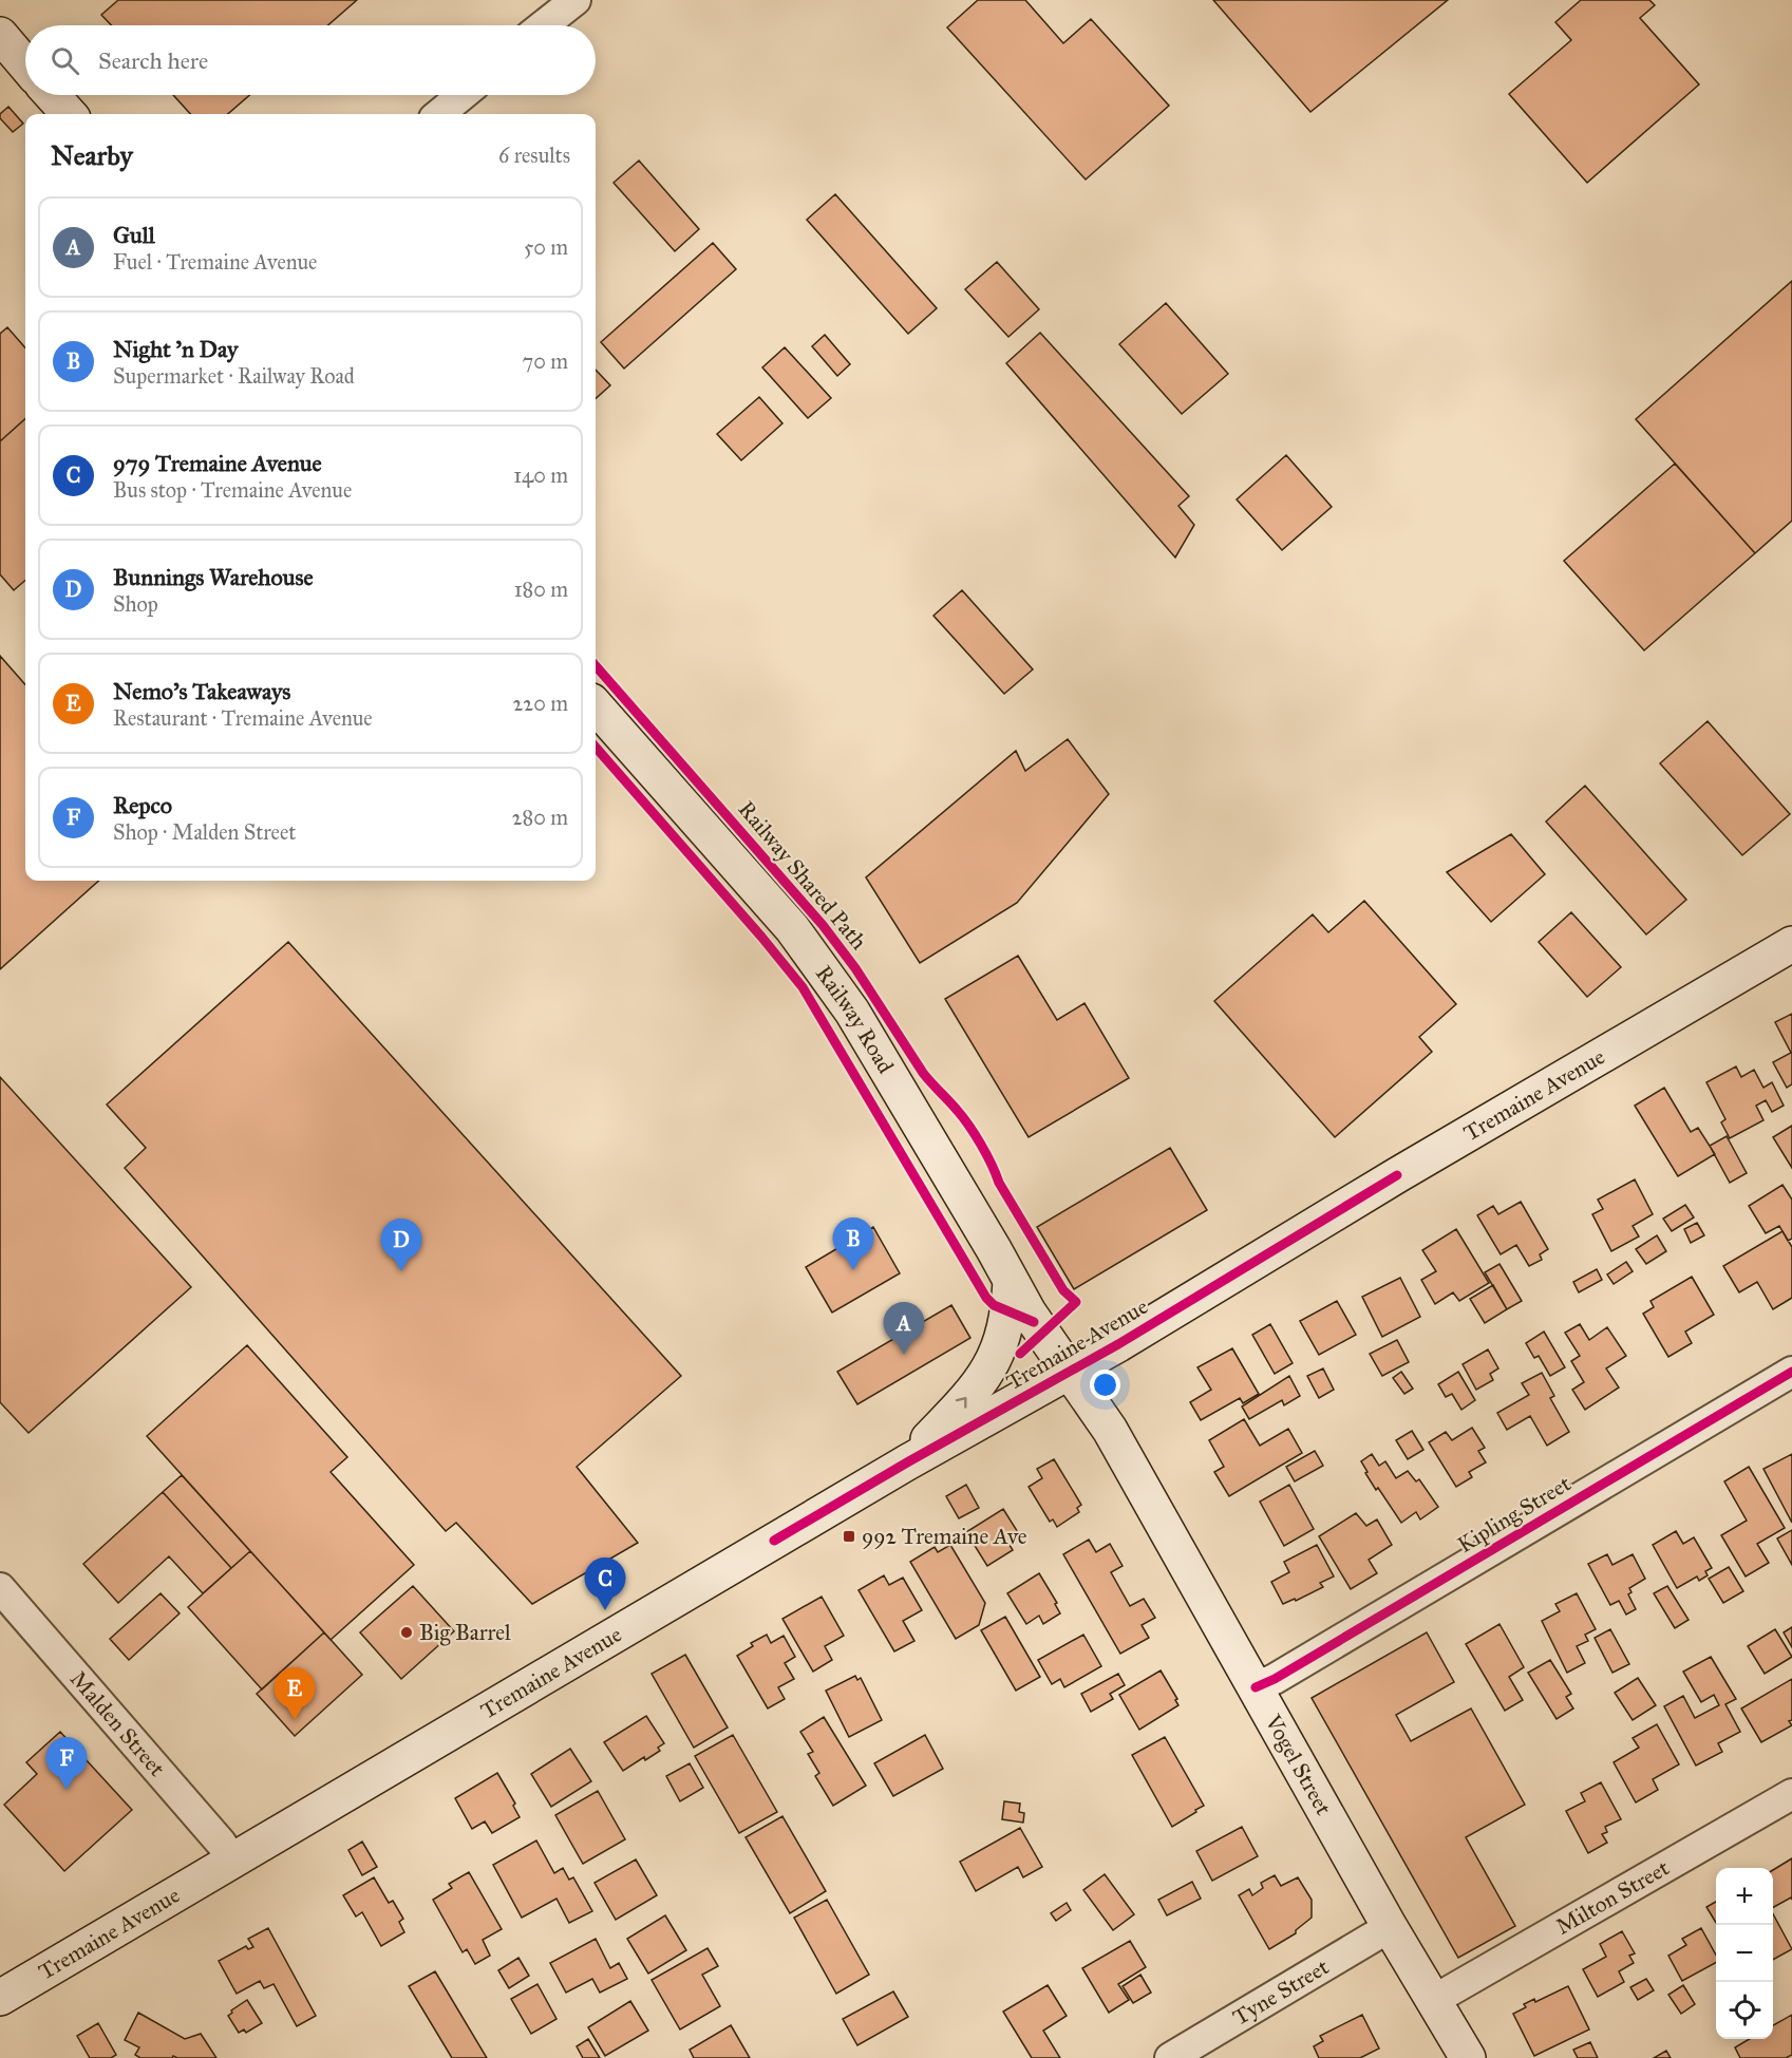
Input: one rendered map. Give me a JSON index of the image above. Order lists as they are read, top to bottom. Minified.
{"streets":{"main road":["Railway Road","Tremaine Avenue","Vogel Street"],"street":["Kipling Street","Malden Street","Milton Street","Tyne Street"],"cycle path":["Railway Shared Path"]},"crossings":[["Railway Road","Tremaine Avenue"],["Railway Road","Vogel Street"],["Tremaine Avenue","Malden Street"],["Tremaine Avenue","Vogel Street"],["Kipling Street","Vogel Street"],["Vogel Street","Milton Street"],["Vogel Street","Tyne Street"]],"places":{"transit":["992 Tremaine Ave"],"other":["Big Barrel"]},"page":{"search":"Search here","heading":["Nearby","6 results"],"list":[{"mark":"A","name":"Gull","note":"Fuel · Tremaine Avenue","value":"50 m"},{"mark":"B","name":"Night 'n Day","note":"Supermarket · Railway Road","value":"70 m"},{"mark":"C","name":"979 Tremaine Avenue","note":"Bus stop · Tremaine Avenue","value":"140 m"},{"mark":"D","name":"Bunnings Warehouse","note":"Shop","value":"180 m"},{"mark":"E","name":"Nemo's Takeaways","note":"Restaurant · Tremaine Avenue","value":"220 m"},{"mark":"F","name":"Repco","note":"Shop · Malden Street","value":"280 m"}],"pins":["B","D","A","C","E","F"],"map_buttons":["+","−"]}}
